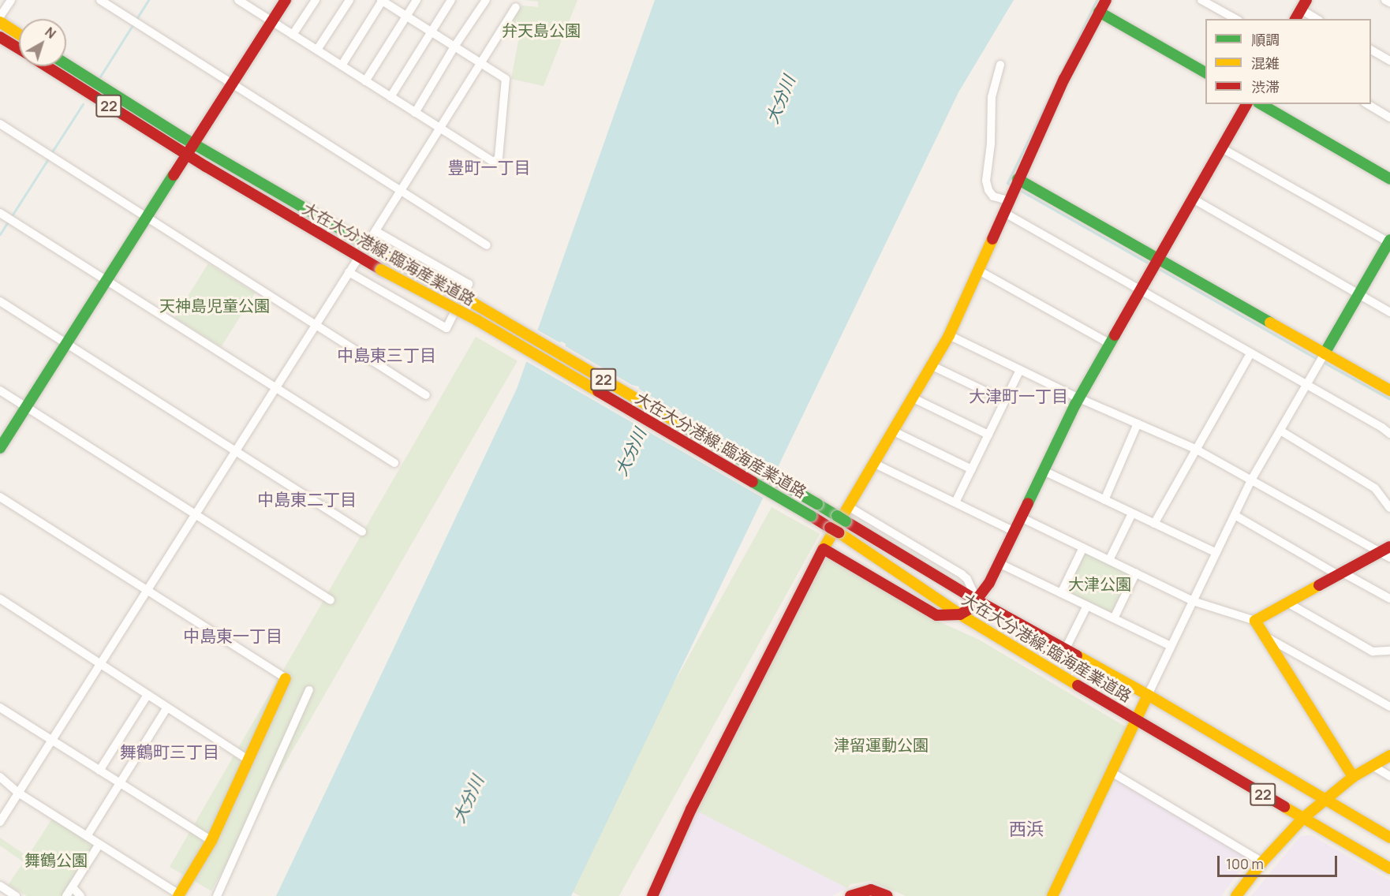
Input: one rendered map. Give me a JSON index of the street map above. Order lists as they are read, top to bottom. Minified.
{"streets":{"street":["22","大在大分港線;臨海産業道路"]},"districts":["豊町一丁目","中島東三丁目","大津町一丁目","中島東二丁目","中島東一丁目","舞鶴町三丁目","西浜"],"water":["大分川"],"parks":["弁天島公園","天神島児童公園","大津公園","津留運動公園","舞鶴公園"],"legend":["順調","混雑","渋滞"],"scale_bar":"100 m","north":"top right"}
